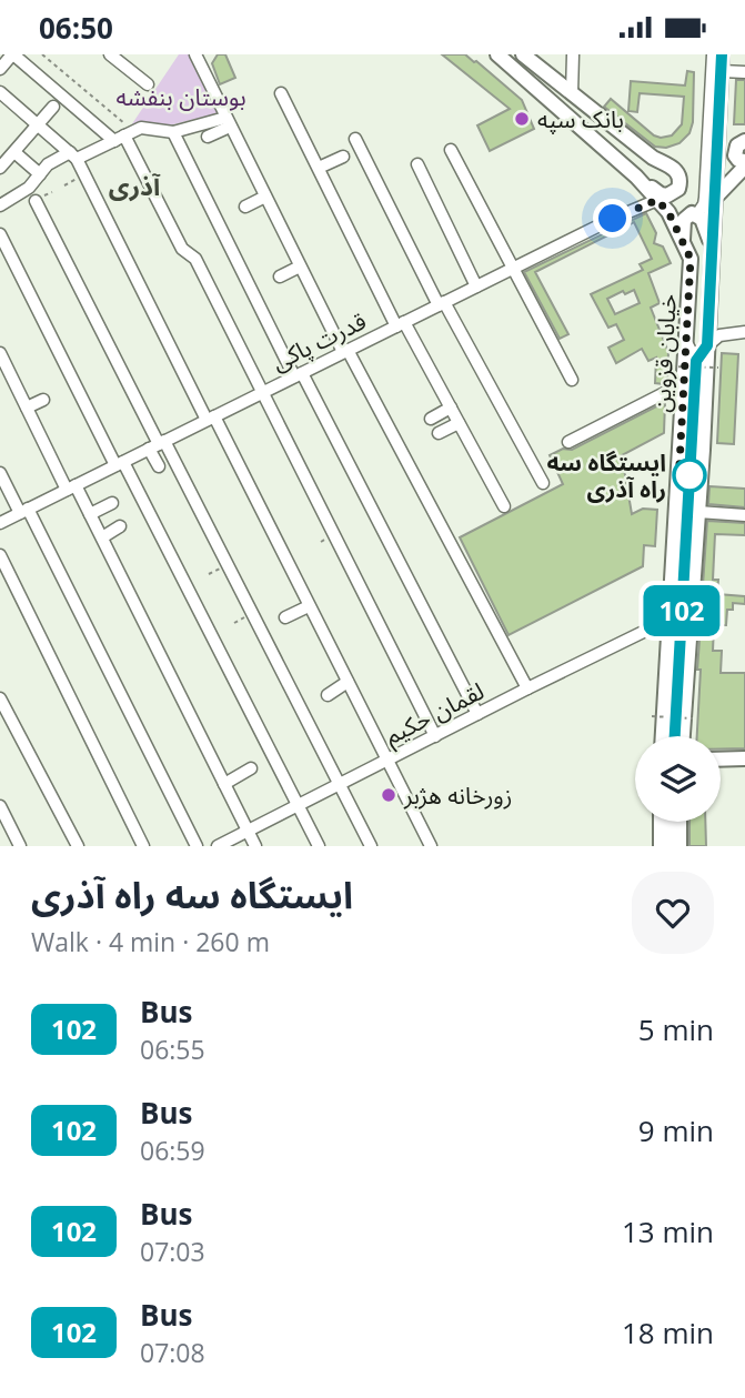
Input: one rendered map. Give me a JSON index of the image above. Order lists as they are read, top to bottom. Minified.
{"streets":{"main road":["خیابان قزوین"],"street":["قدرت پاکی","لقمان حکیم"]},"crossings":[["قدرت پاکی","خیابان قزوین"],["خیابان قزوین","لقمان حکیم"]],"districts":["آذری"],"parks":["بوستان بنفشه"],"places":["بانک سپه","ایستگاه سه راه آذری","زورخانه هژبر"],"lines":["bus line 102"],"page":{"status":"06:50","on_map":"102","heading":["ایستگاه سه راه آذری","Walk · 4 min · 260 m"],"list":[{"mark":"102","name":"Bus","note":"06:55","value":"5 min"},{"mark":"102","name":"Bus","note":"06:59","value":"9 min"},{"mark":"102","name":"Bus","note":"07:03","value":"13 min"},{"mark":"102","name":"Bus","note":"07:08","value":"18 min"}]}}
